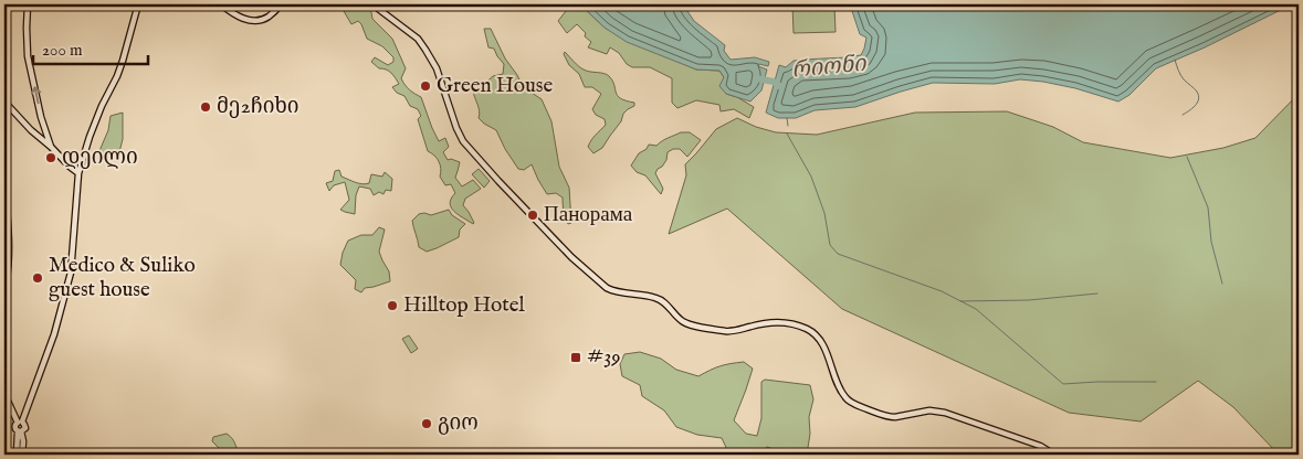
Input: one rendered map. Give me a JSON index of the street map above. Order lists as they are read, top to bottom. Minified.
{"water":["რიონი"],"places":{"other":["Green House","მე2ჩიხი","დეილი","Панорама","Medico & Suliko guest house","Hilltop Hotel","გიო"],"transit":["#39"]},"scale_bar":"200 m"}
